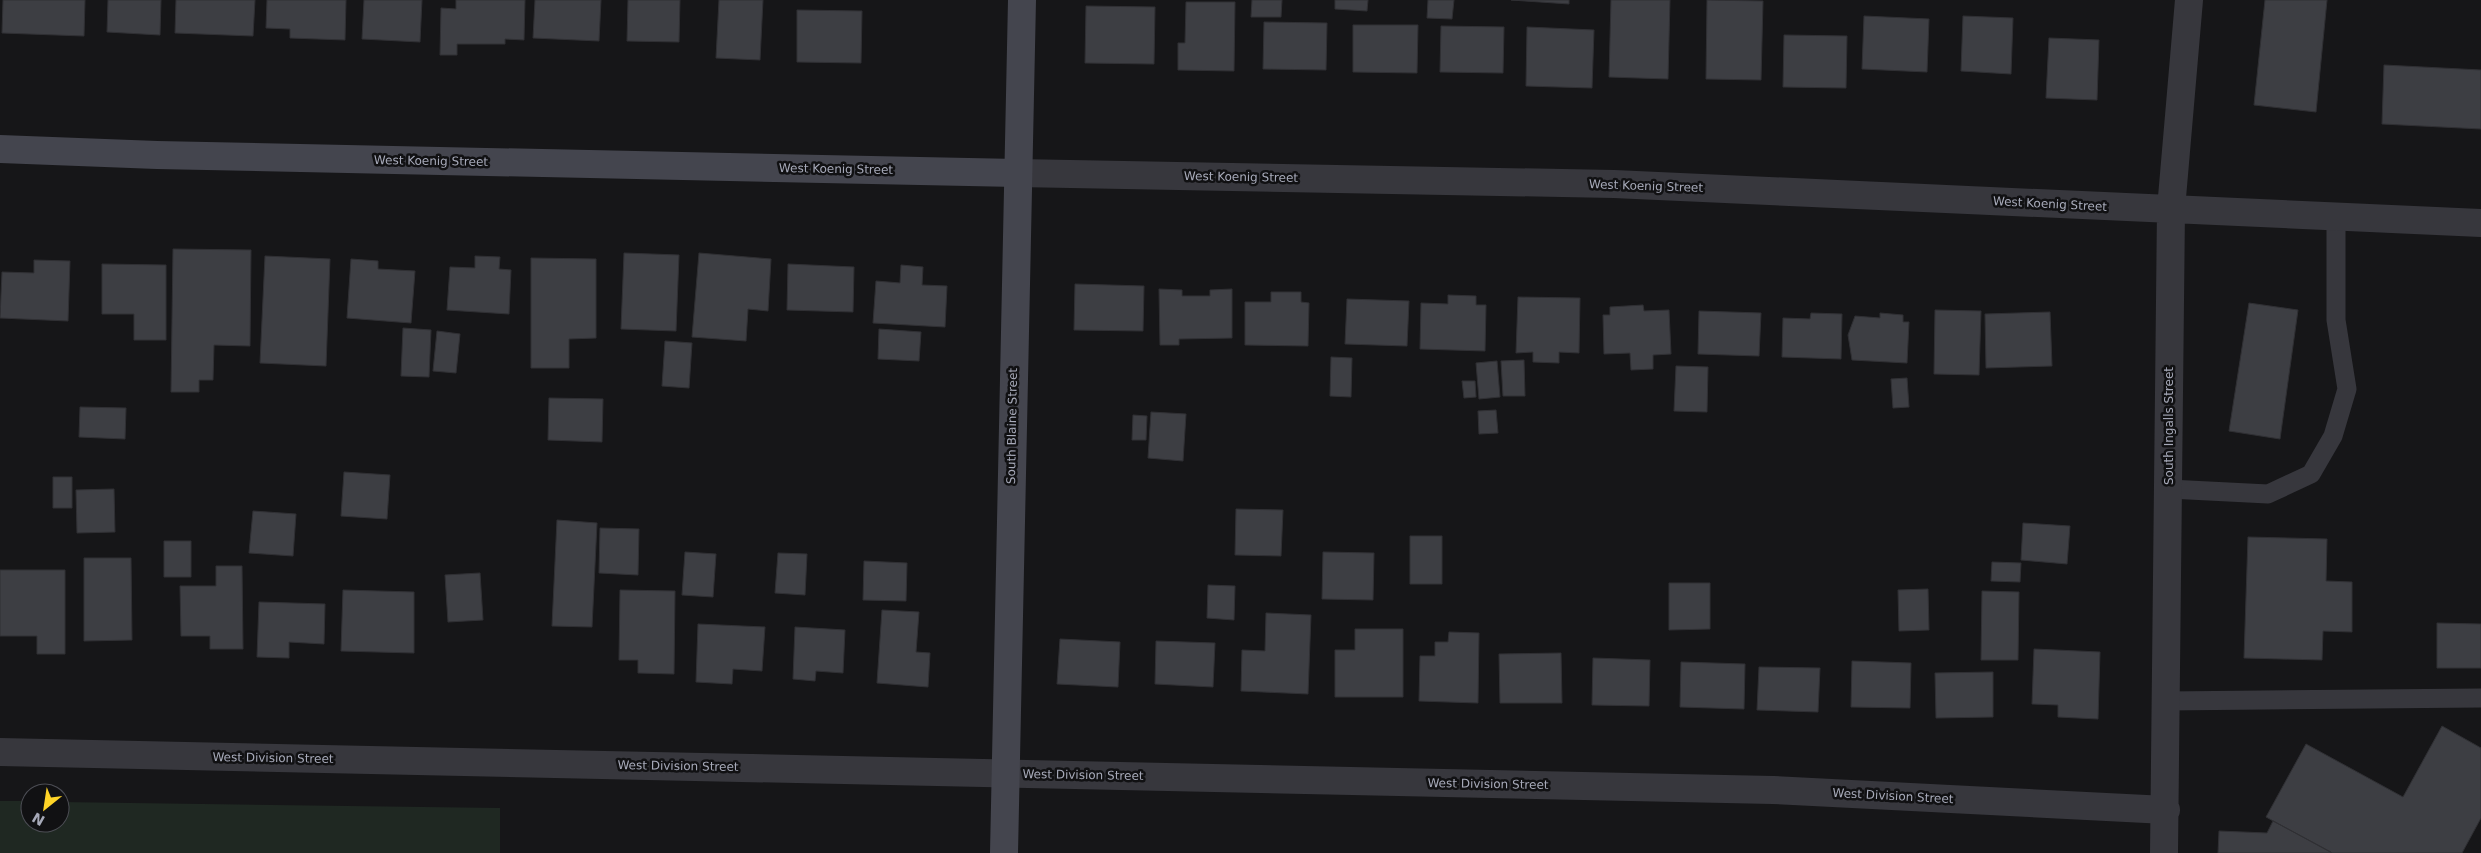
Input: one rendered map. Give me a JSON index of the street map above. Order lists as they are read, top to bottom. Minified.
{"streets":{"street":["West Koenig Street","South Blaine Street","South Ingalls Street","West Division Street"]},"crossings":[["West Koenig Street","South Blaine Street"],["West Koenig Street","South Ingalls Street"],["South Blaine Street","West Division Street"],["South Ingalls Street","West Division Street"]],"north":"bottom left"}
